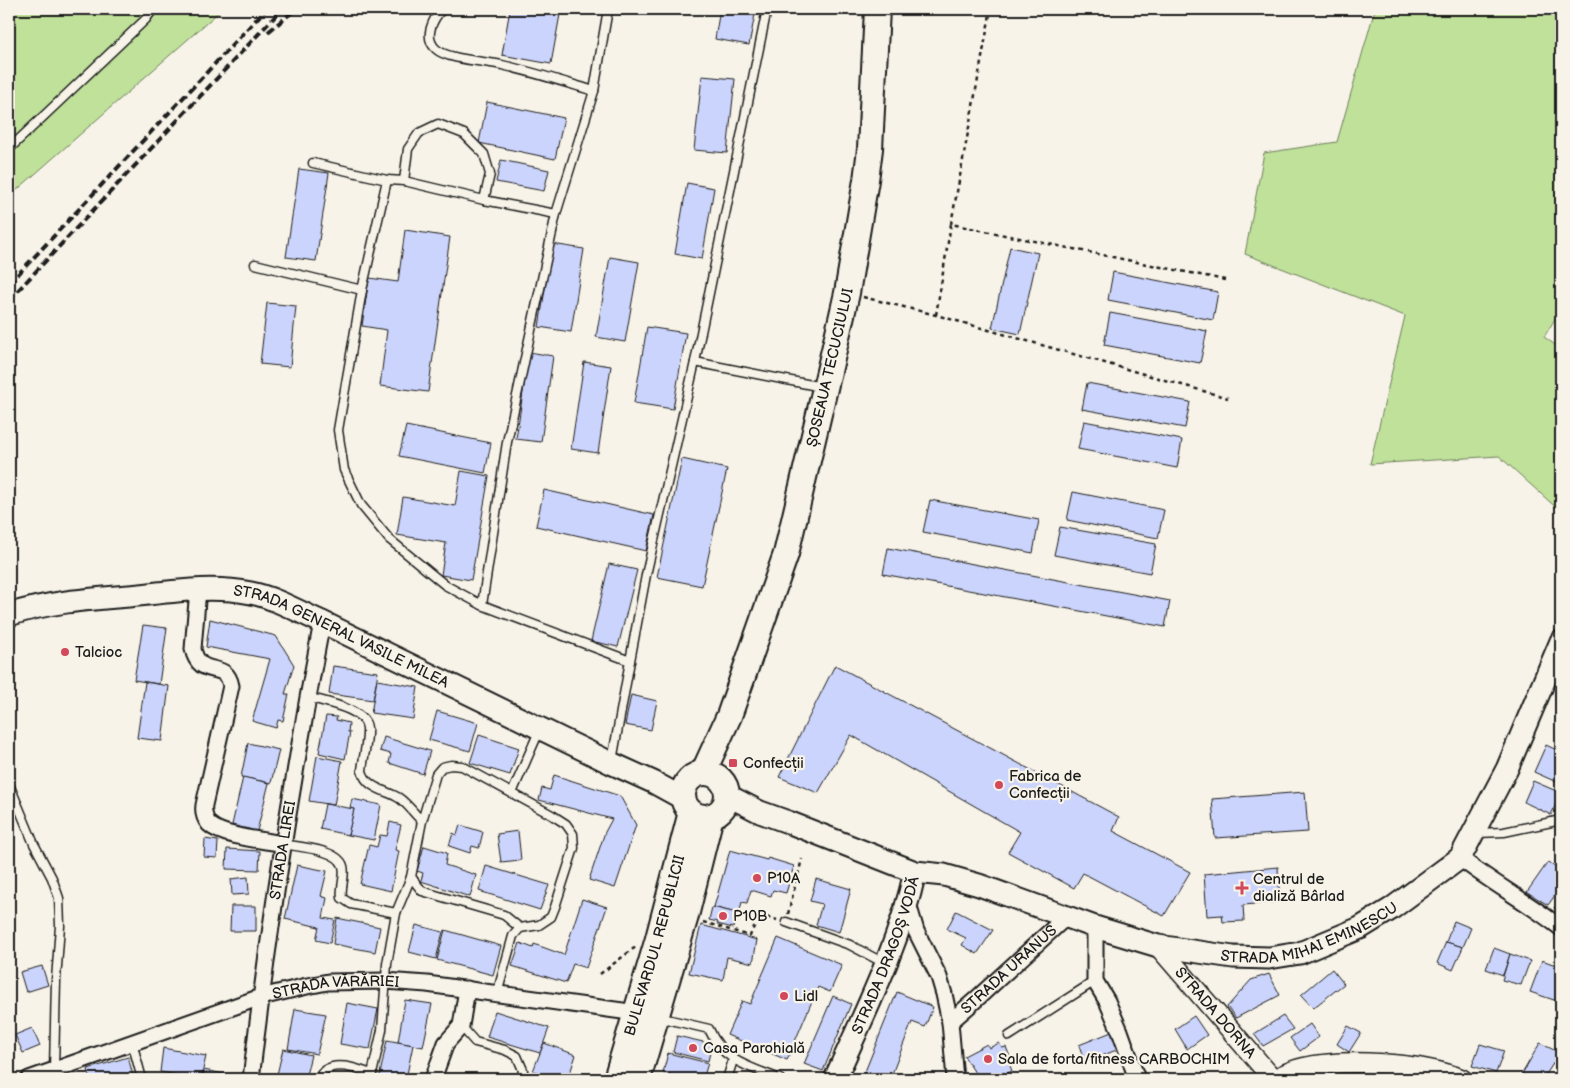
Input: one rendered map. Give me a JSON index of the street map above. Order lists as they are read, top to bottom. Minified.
{"streets":{"main road":["ȘOSEAUA TECUCIULUI","STRADA GENERAL VASILE MILEA","STRADA MIHAI EMINESCU","BULEVARDUL REPUBLICII","STRADA DRAGOȘ VODĂ"],"street":["STRADA LIREI","STRADA URANUS","STRADA VĂRĂRIEI","STRADA DORNA"]},"crossings":[["ȘOSEAUA TECUCIULUI","STRADA GENERAL VASILE MILEA"],["ȘOSEAUA TECUCIULUI","BULEVARDUL REPUBLICII"],["ȘOSEAUA TECUCIULUI","STRADA DRAGOȘ VODĂ"],["STRADA GENERAL VASILE MILEA","STRADA LIREI"],["STRADA GENERAL VASILE MILEA","BULEVARDUL REPUBLICII"],["STRADA GENERAL VASILE MILEA","STRADA DRAGOȘ VODĂ"],["STRADA LIREI","STRADA VĂRĂRIEI"],["STRADA MIHAI EMINESCU","STRADA DRAGOȘ VODĂ"],["STRADA MIHAI EMINESCU","STRADA URANUS"],["STRADA MIHAI EMINESCU","STRADA DORNA"],["BULEVARDUL REPUBLICII","STRADA DRAGOȘ VODĂ"],["BULEVARDUL REPUBLICII","STRADA VĂRĂRIEI"]],"places":{"other":["Talcioc","Fabrica de Confecții","P10A","P10B","Lidl","Casa Parohială","Sala de forta/fitness CARBOCHIM"],"transit":["Confecții"],"health":["Centrul de dializă Bârlad"]}}
